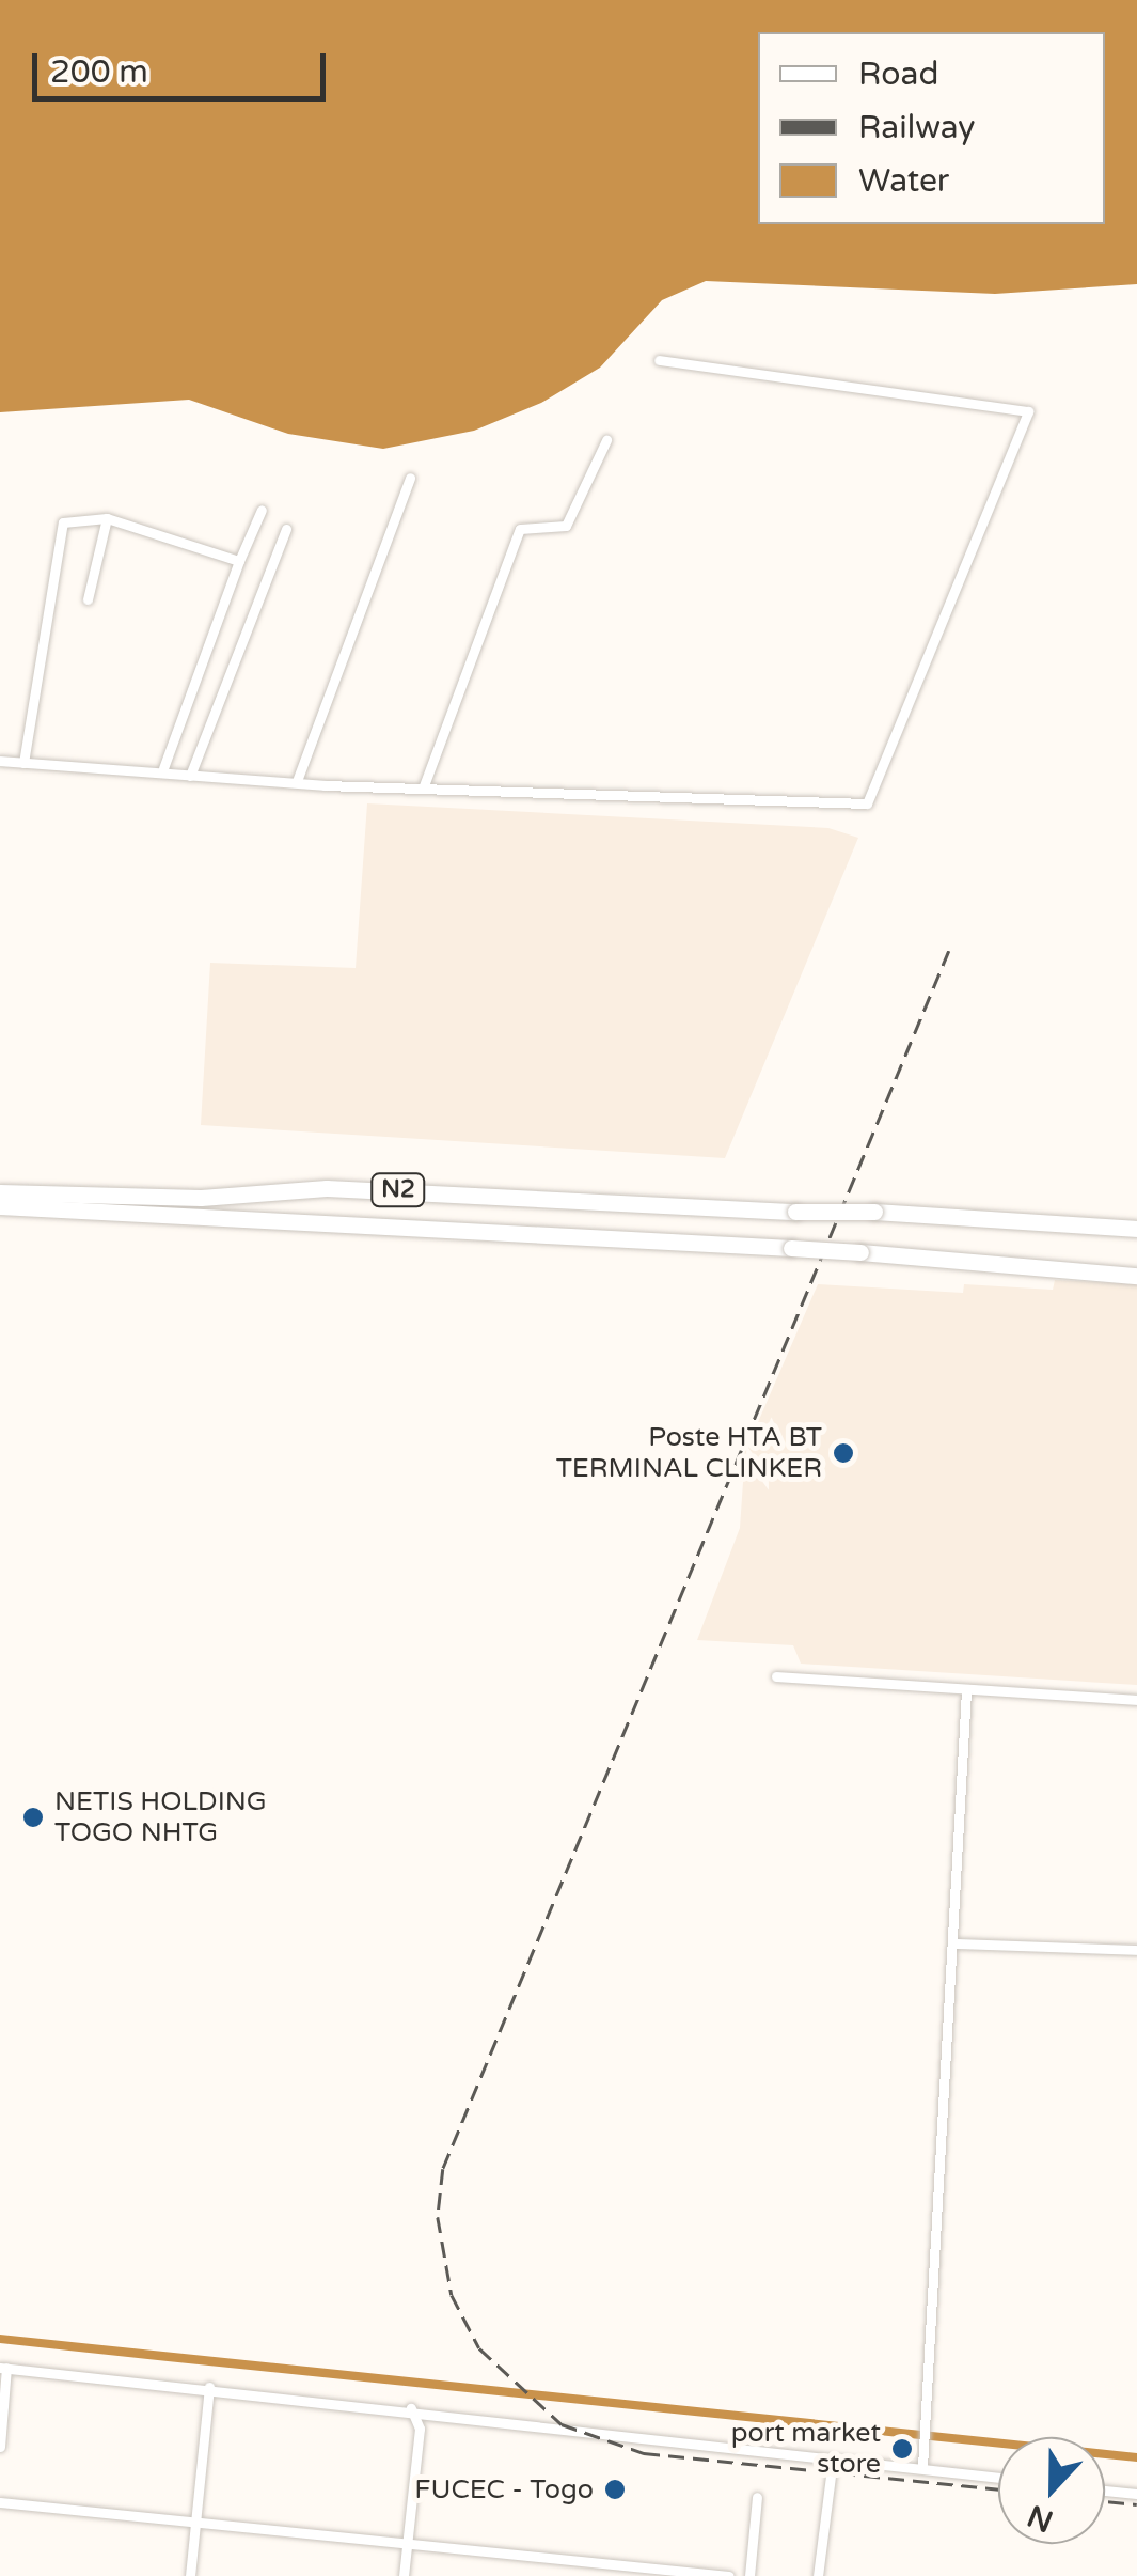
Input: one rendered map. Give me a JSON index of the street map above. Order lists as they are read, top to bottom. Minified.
{"streets":{"highway":["N2"]},"places":["Poste HTA BT TERMINAL CLINKER","NETIS HOLDING TOGO NHTG","port market store","FUCEC - Togo"],"legend":["Road","Railway","Water"],"scale_bar":"200 m","north":"bottom"}
